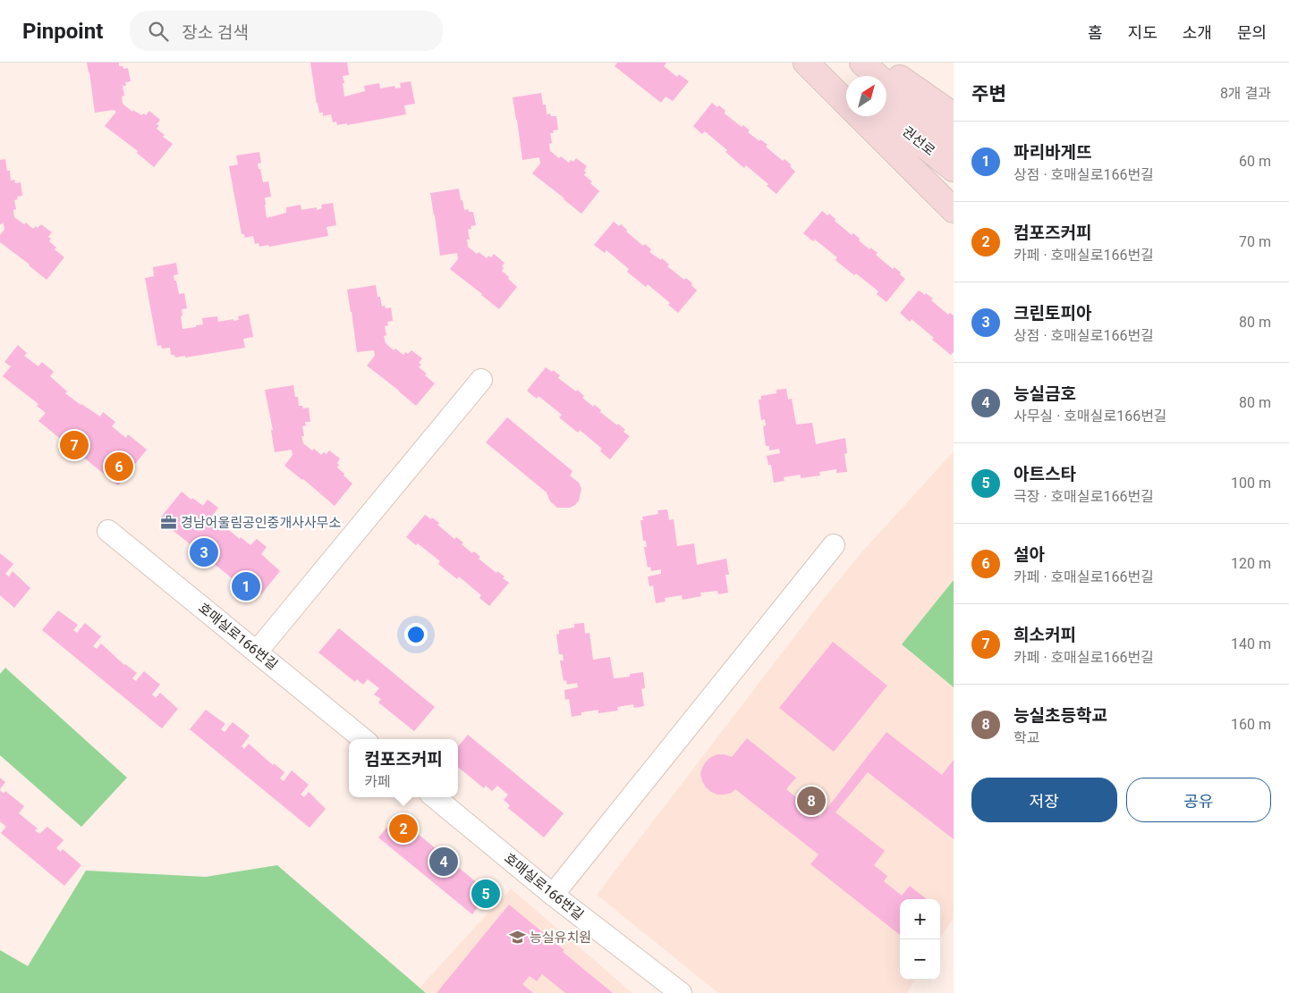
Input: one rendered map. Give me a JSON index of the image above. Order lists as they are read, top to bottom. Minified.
{"streets":{"main road":["권선로"],"street":["호매실로166번길"]},"places":{"office":["경남어울림공인중개사사무소"],"school or university":["능실유치원"]},"north":"top right","page":{"header":"Pinpoint","search":"장소 검색","nav":["홈","지도","소개","문의"],"heading":["주변","8개 결과"],"list":[{"mark":"1","name":"파리바게뜨","note":"상점 · 호매실로166번길","value":"60 m"},{"mark":"2","name":"컴포즈커피","note":"카페 · 호매실로166번길","value":"70 m"},{"mark":"3","name":"크린토피아","note":"상점 · 호매실로166번길","value":"80 m"},{"mark":"4","name":"능실금호","note":"사무실 · 호매실로166번길","value":"80 m"},{"mark":"5","name":"아트스타","note":"극장 · 호매실로166번길","value":"100 m"},{"mark":"6","name":"설아","note":"카페 · 호매실로166번길","value":"120 m"},{"mark":"7","name":"희소커피","note":"카페 · 호매실로166번길","value":"140 m"},{"mark":"8","name":"능실초등학교","note":"학교","value":"160 m"}],"pins":["7","6","3","1","8","2","4","5"],"popup":["컴포즈커피","카페"],"buttons":["저장","공유"],"map_buttons":["+","−"]}}
